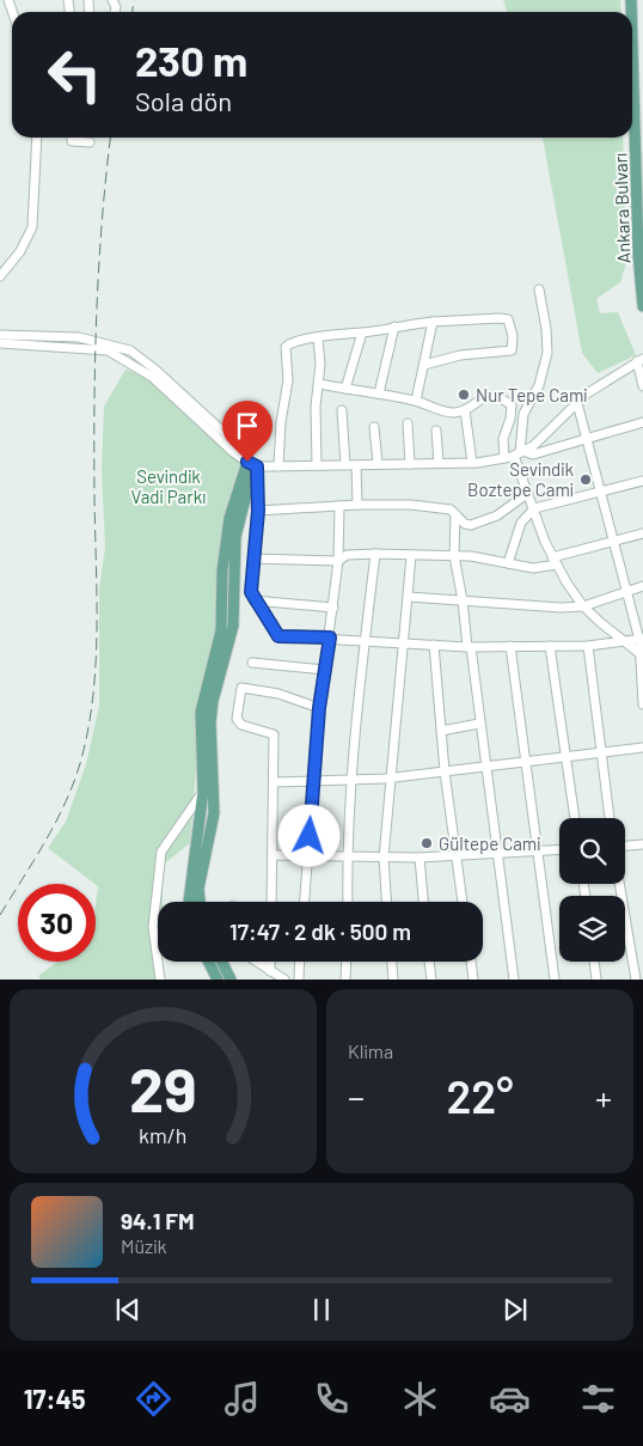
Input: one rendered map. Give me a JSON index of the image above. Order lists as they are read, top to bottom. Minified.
{"streets":{"main road":["Ankara Bulvarı"]},"parks":["Sevindik Vadi Parkı"],"places":["Nur Tepe Cami","Sevindik Boztepe Cami","Gültepe Cami"],"page":{"turn":["230 m","Sola dön"],"limit":"30","trip":"17:47 · 2 dk · 500 m","tile":"Klima","heat":["−","22°","+"],"song":["94.1 FM","Müzik"],"tabs":"17:45","gauge":["29","km/h"]}}
